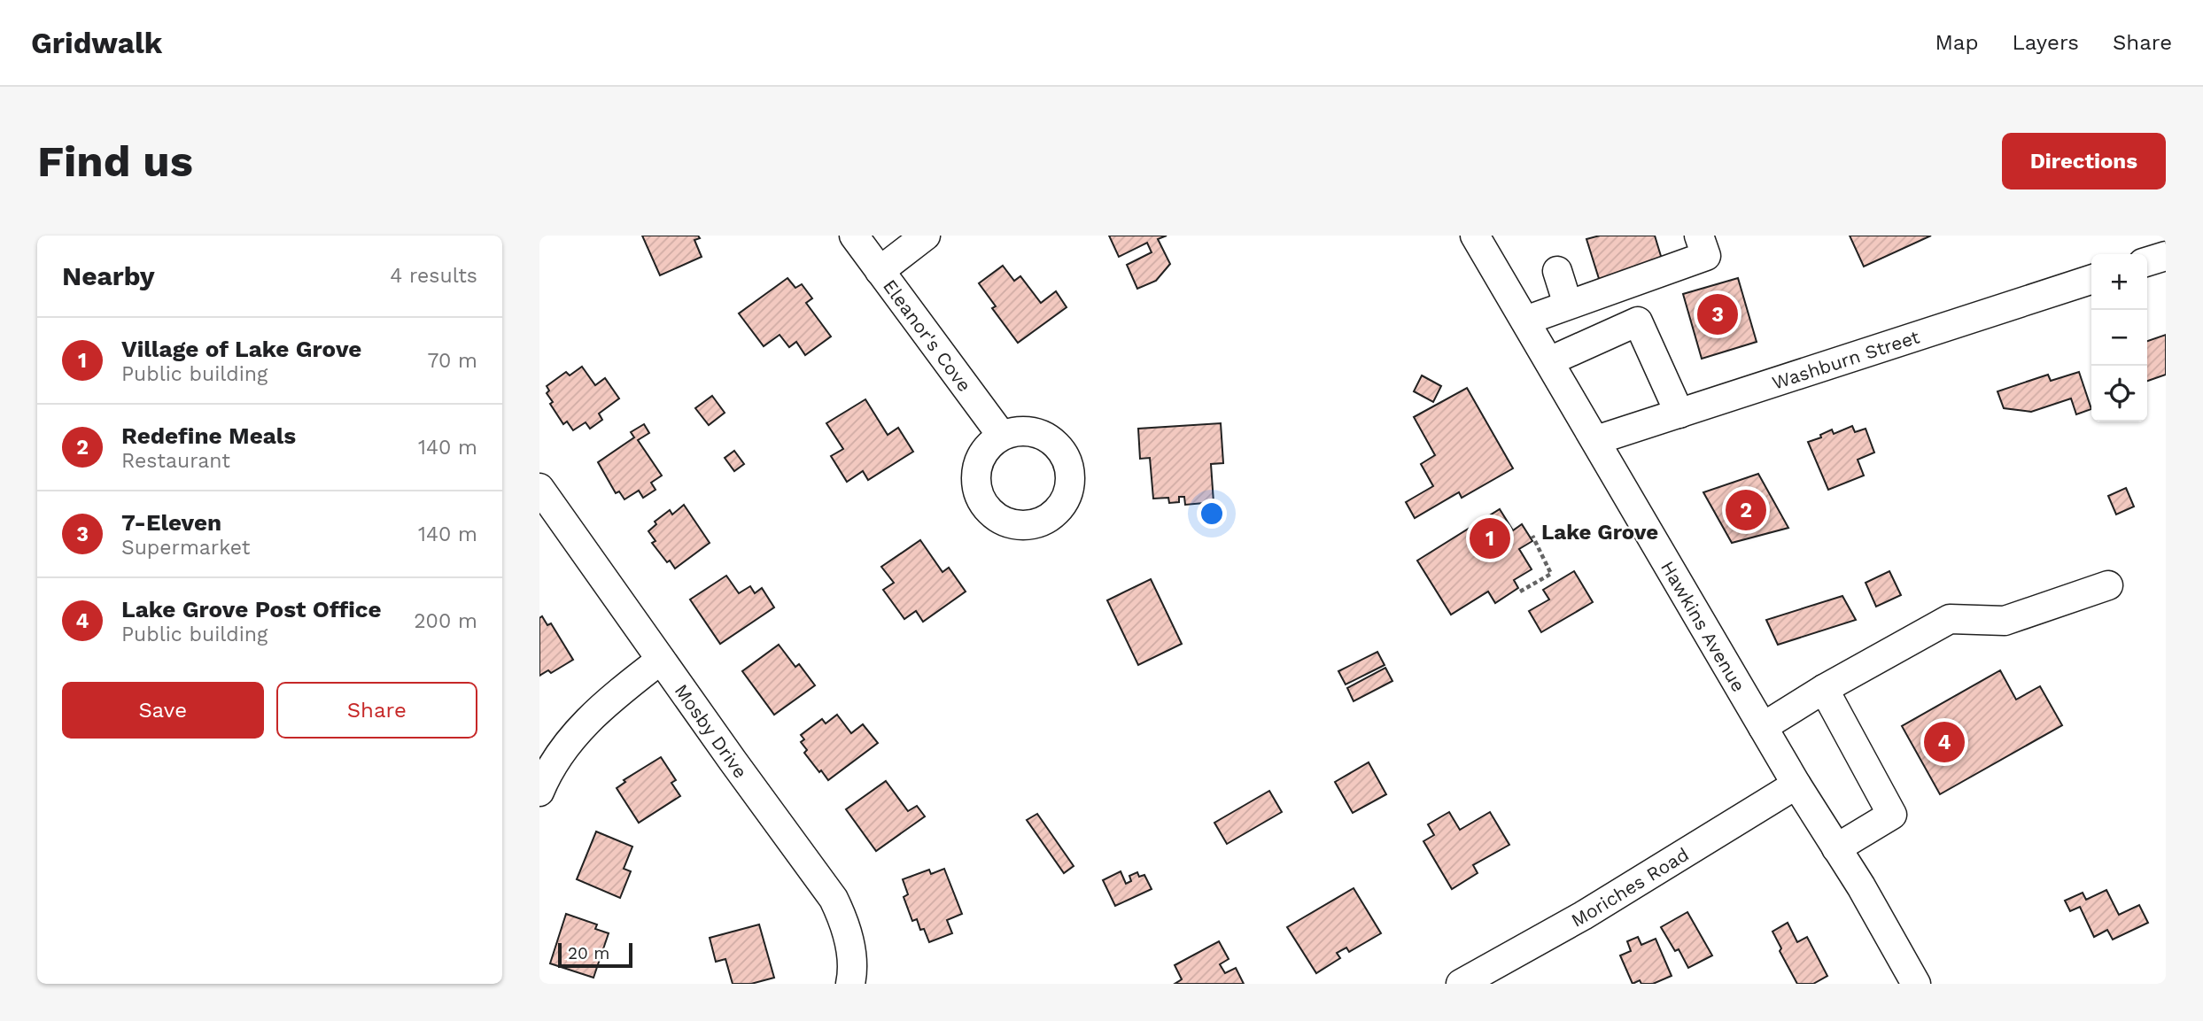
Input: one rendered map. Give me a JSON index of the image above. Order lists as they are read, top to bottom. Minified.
{"streets":{"street":["Eleanor's Cove","Washburn Street","Hawkins Avenue","Mosby Drive","Moriches Road"]},"crossings":[["Washburn Street","Hawkins Avenue"],["Hawkins Avenue","Moriches Road"]],"districts":["Lake Grove"],"scale_bar":"20 m","page":{"header":"Gridwalk","nav":["Map","Layers","Share"],"buttons":["Directions",["Save","Share"]],"title":"Find us","heading":["Nearby","4 results"],"map_buttons":["+","−"],"pins":["3","2","1","4"],"list":[{"mark":"1","name":"Village of Lake Grove","note":"Public building","value":"70 m"},{"mark":"2","name":"Redefine Meals","note":"Restaurant","value":"140 m"},{"mark":"3","name":"7-Eleven","note":"Supermarket","value":"140 m"},{"mark":"4","name":"Lake Grove Post Office","note":"Public building","value":"200 m"}],"scale":"20 m"}}
